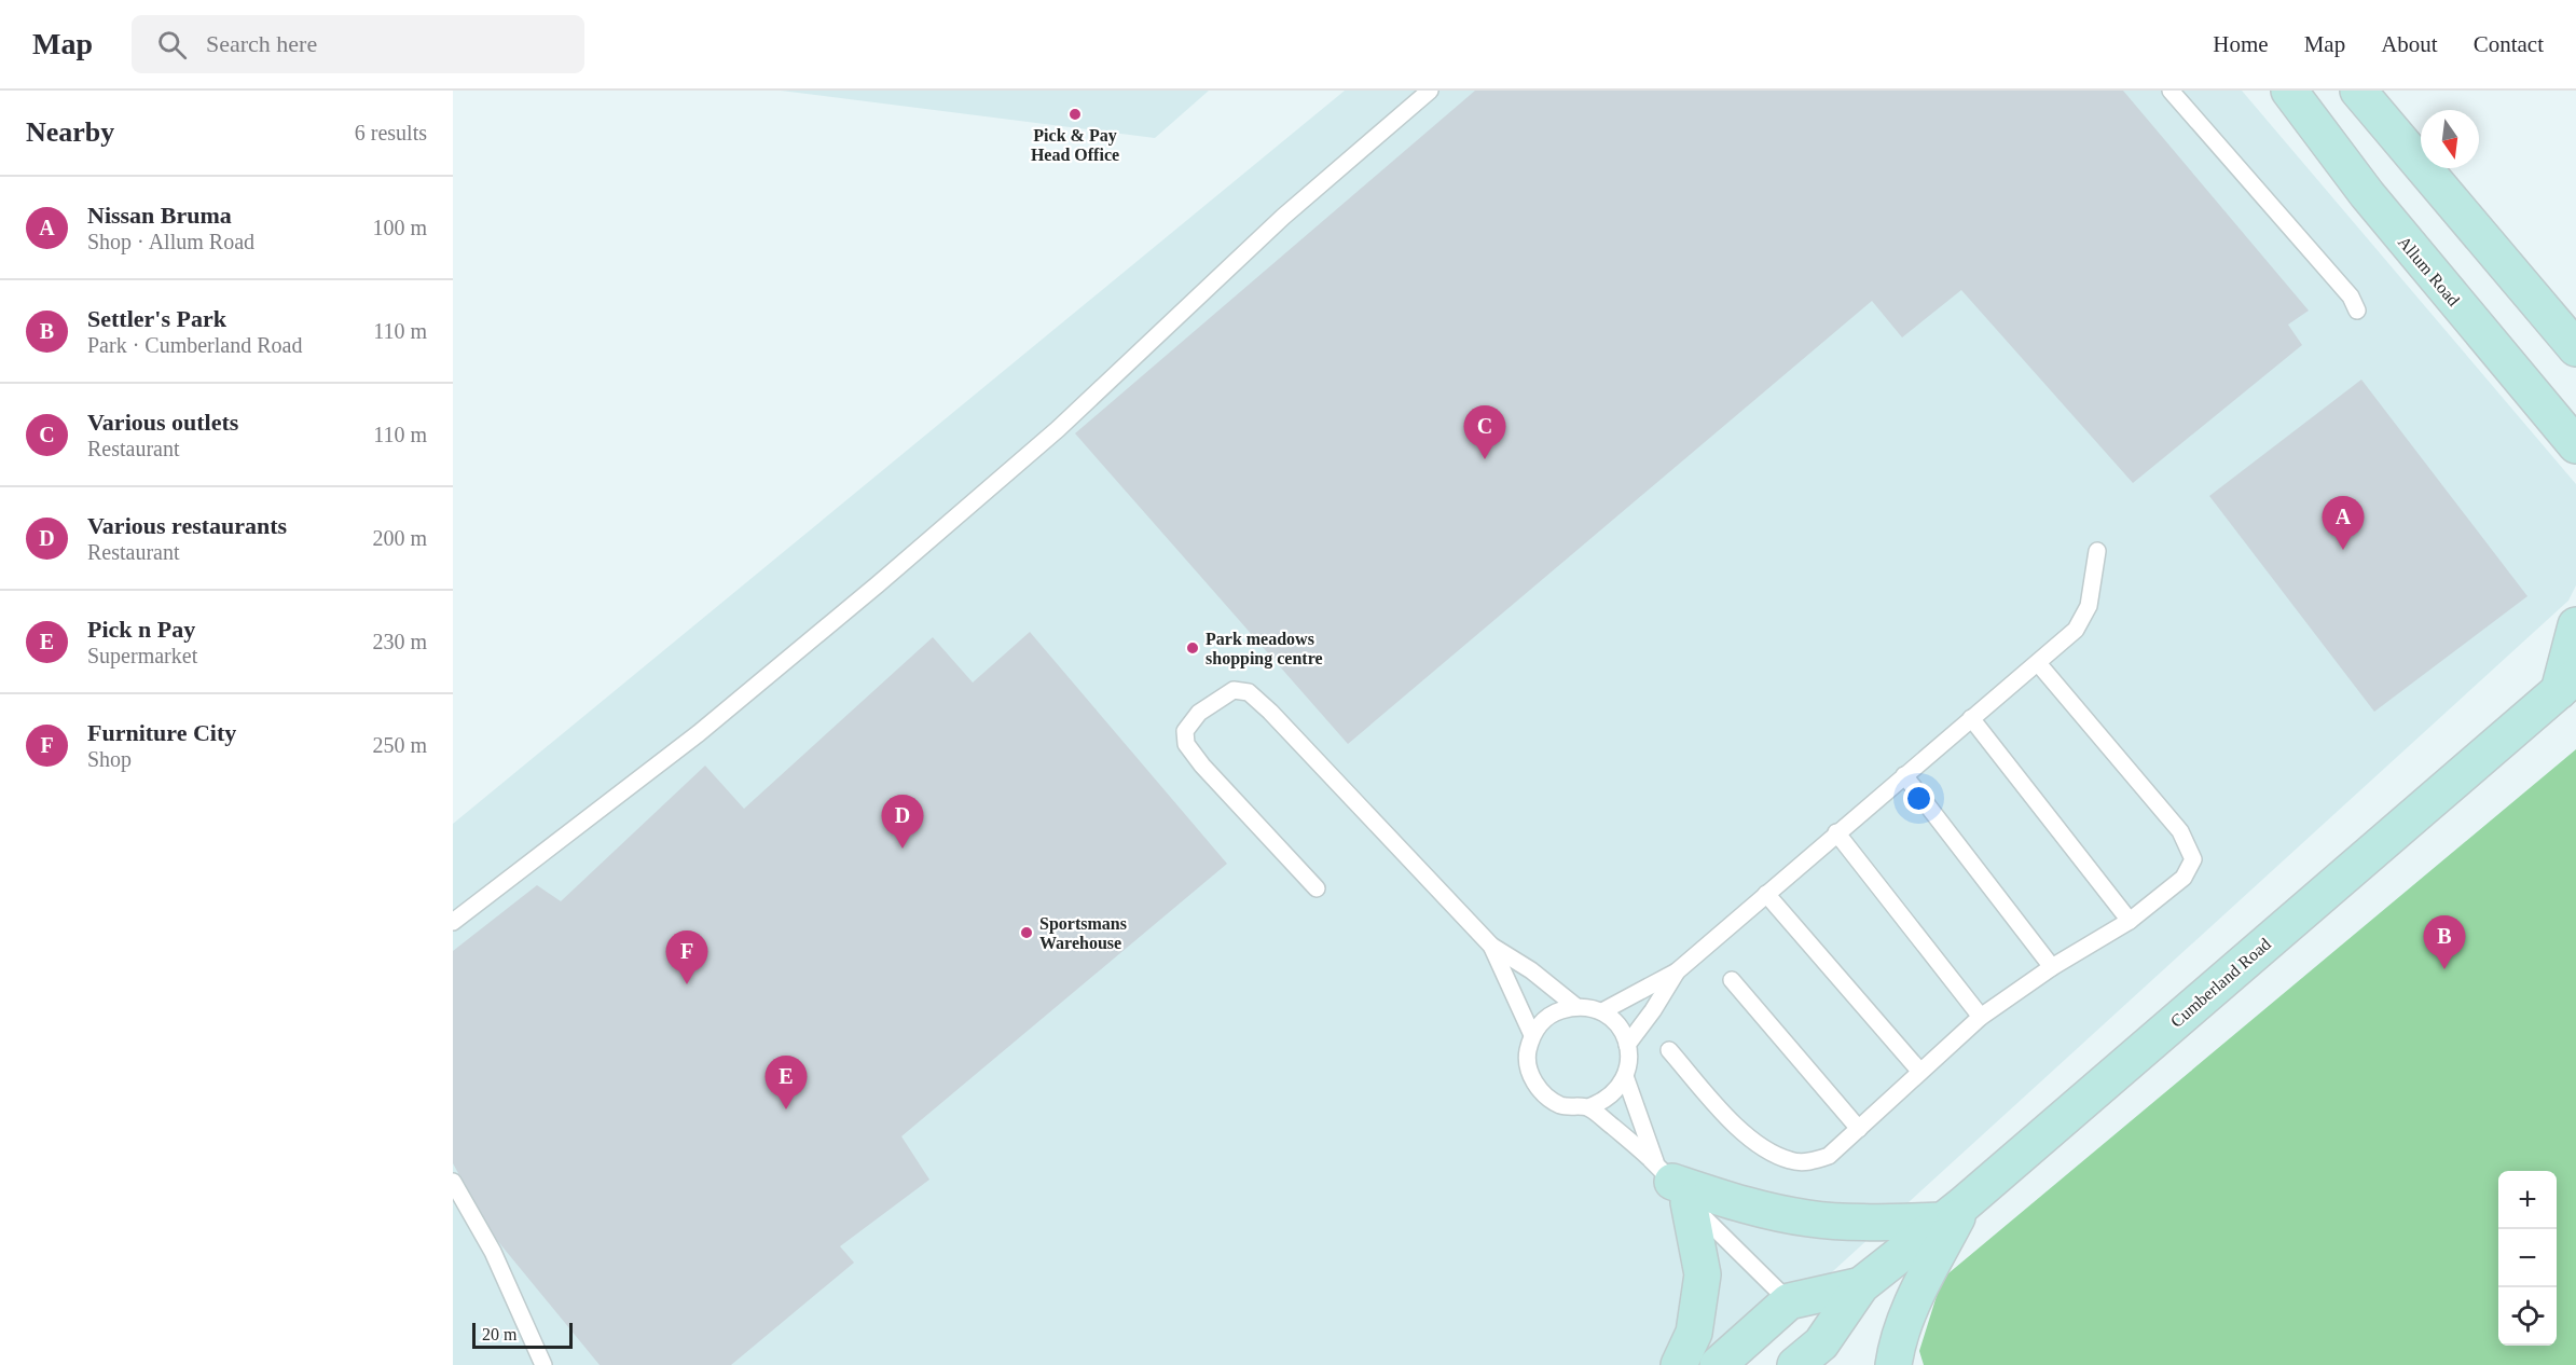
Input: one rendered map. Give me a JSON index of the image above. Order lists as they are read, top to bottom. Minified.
{"streets":{"main road":["Allum Road","Cumberland Road"]},"places":["Pick & Pay Head Office","Park meadows shopping centre","Sportsmans Warehouse"],"scale_bar":"20 m","north":"bottom","page":{"header":"Map","search":"Search here","nav":["Home","Map","About","Contact"],"heading":["Nearby","6 results"],"list":[{"mark":"A","name":"Nissan Bruma","note":"Shop · Allum Road","value":"100 m"},{"mark":"B","name":"Settler's Park","note":"Park · Cumberland Road","value":"110 m"},{"mark":"C","name":"Various outlets","note":"Restaurant","value":"110 m"},{"mark":"D","name":"Various restaurants","note":"Restaurant","value":"200 m"},{"mark":"E","name":"Pick n Pay","note":"Supermarket","value":"230 m"},{"mark":"F","name":"Furniture City","note":"Shop","value":"250 m"}],"pins":["C","A","D","B","F","E"],"map_buttons":["+","−"],"scale":"20 m"}}
